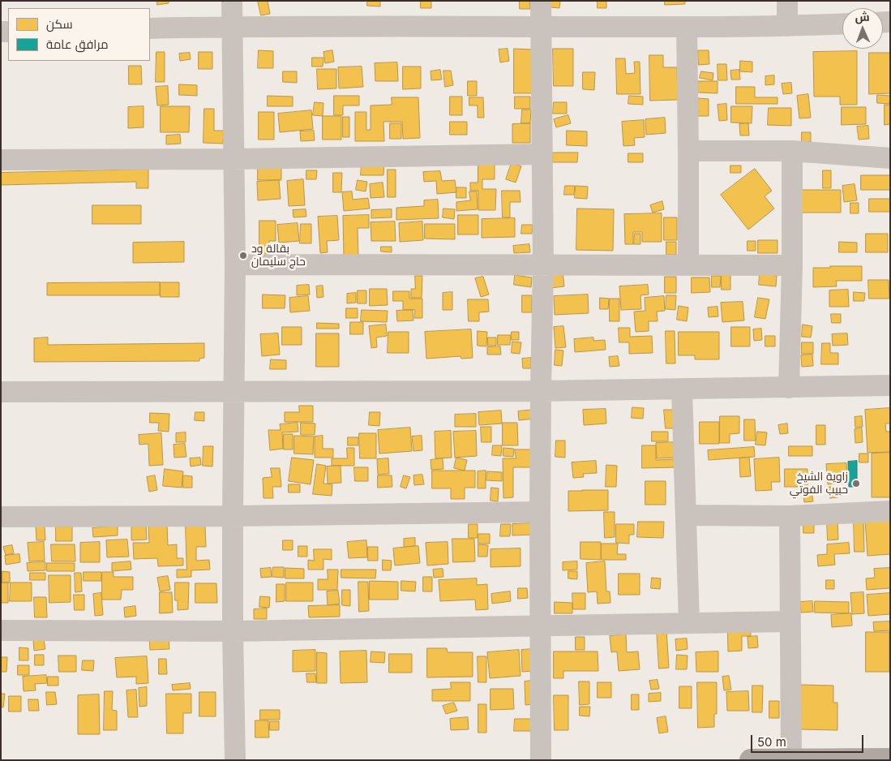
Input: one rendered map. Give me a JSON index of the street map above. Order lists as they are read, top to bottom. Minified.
{"places":["بقالة ود حاج سليمان","زاوية الشيخ حبيب الفوتي"],"legend":["سكن","مرافق عامة"],"scale_bar":"50 m","north":"top"}
